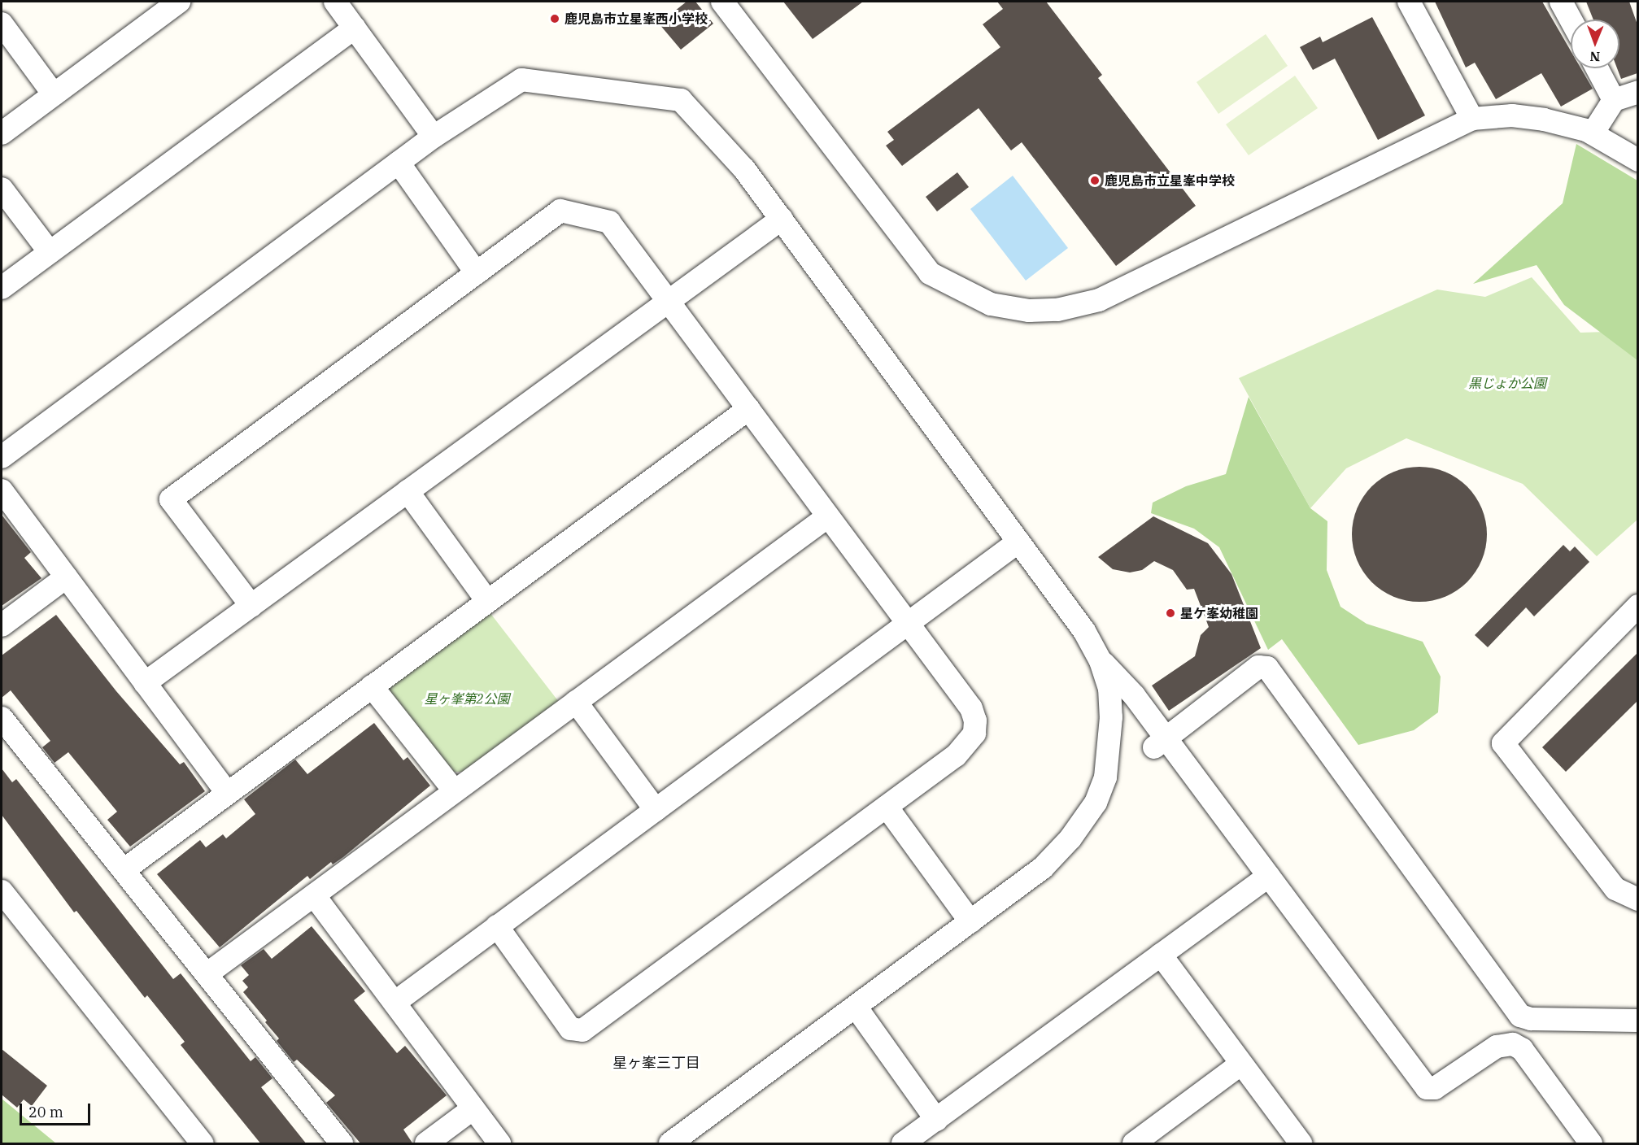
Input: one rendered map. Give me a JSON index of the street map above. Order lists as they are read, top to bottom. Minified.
{"districts":["星ヶ峯三丁目"],"parks":["黒じょか公園","星ヶ峯第2公園"],"places":["鹿児島市立星峯西小学校","鹿児島市立星峯中学校","星ケ峯幼稚園"],"scale_bar":"20 m","north":"bottom"}
